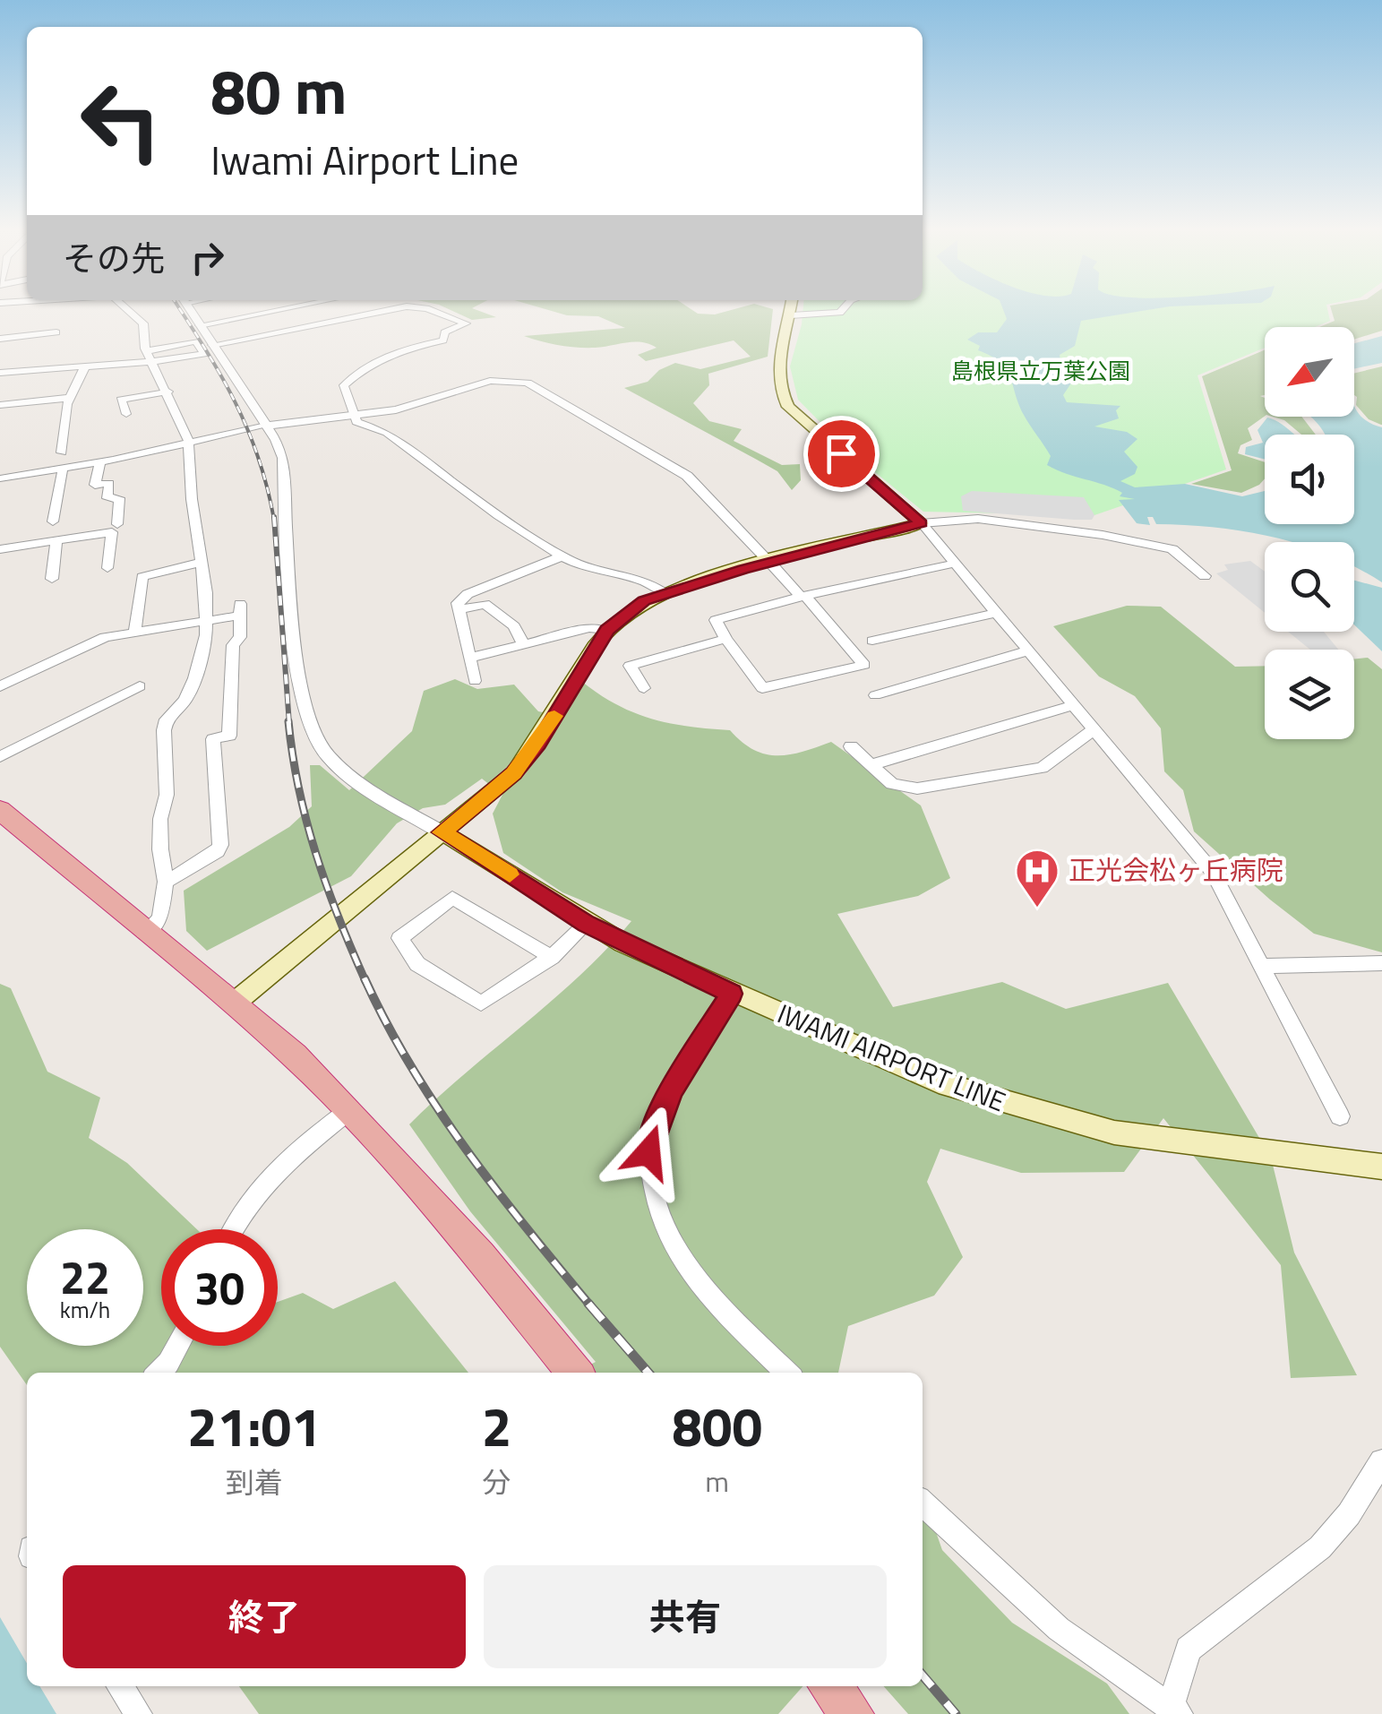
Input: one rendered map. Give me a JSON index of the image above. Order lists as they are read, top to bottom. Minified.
{"streets":{"main road":["IWAMI AIRPORT LINE"]},"parks":["島根県立万葉公園"],"places":{"hospital":["正光会松ヶ丘病院"]},"north":"bottom left","page":{"turn":["80 m","Iwami Airport Line"],"then":"その先","speed":"22 km/h","limit":"30","eta":["21:01","到着","2","分","800","m"],"buttons":["終了","共有"]}}
